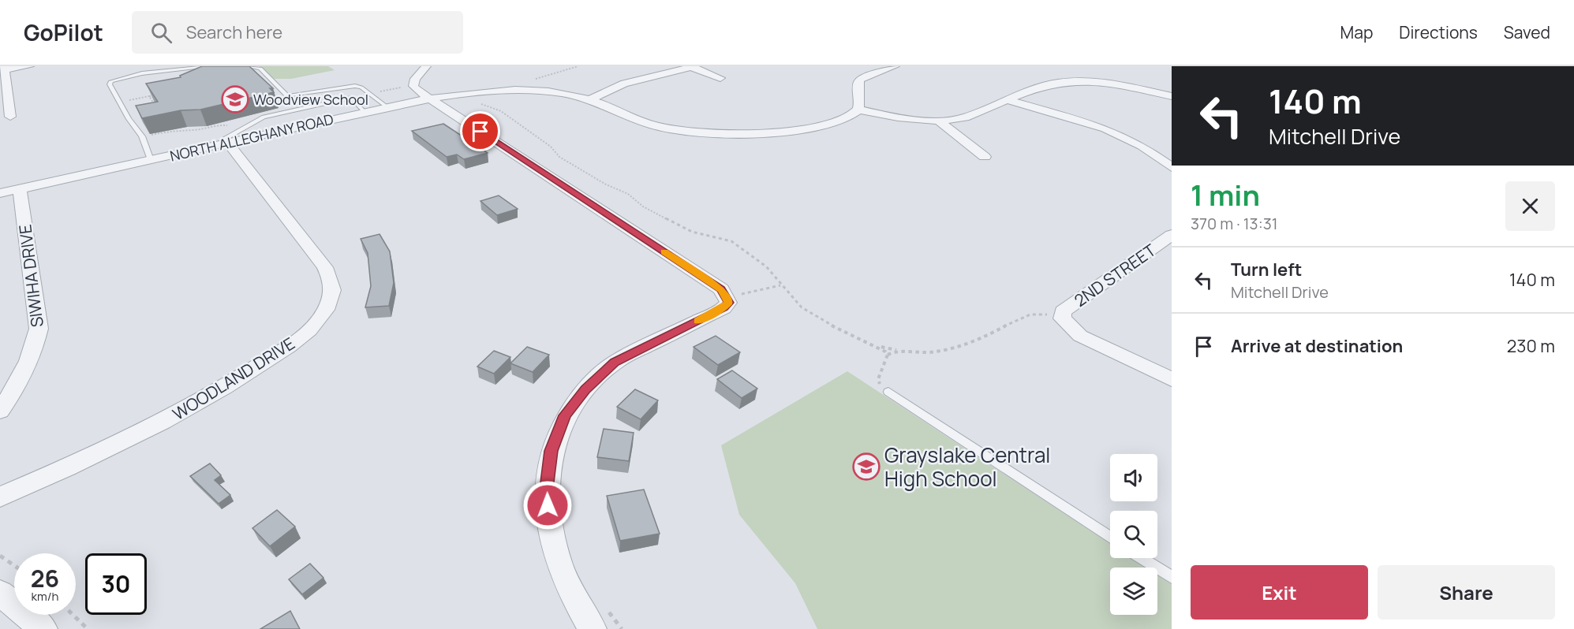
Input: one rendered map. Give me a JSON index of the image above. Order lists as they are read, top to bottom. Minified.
{"streets":{"street":["NORTH ALLEGHANY ROAD","2ND STREET","SIWIHA DRIVE","WOODLAND DRIVE"]},"crossings":[["NORTH ALLEGHANY ROAD","SIWIHA DRIVE"],["NORTH ALLEGHANY ROAD","WOODLAND DRIVE"]],"places":{"school or university":["Woodview School","Grayslake Central High School"]},"page":{"header":"GoPilot","search":"Search here","nav":["Map","Directions","Saved"],"turn":["140 m","Mitchell Drive"],"heading":["1 min","370 m · 13:31"],"list":[{"name":"Turn left","note":"Mitchell Drive","value":"140 m"},{"name":"Arrive at destination","value":"230 m"}],"speed":"26 km/h","limit":"30","buttons":["Exit","Share"]}}
